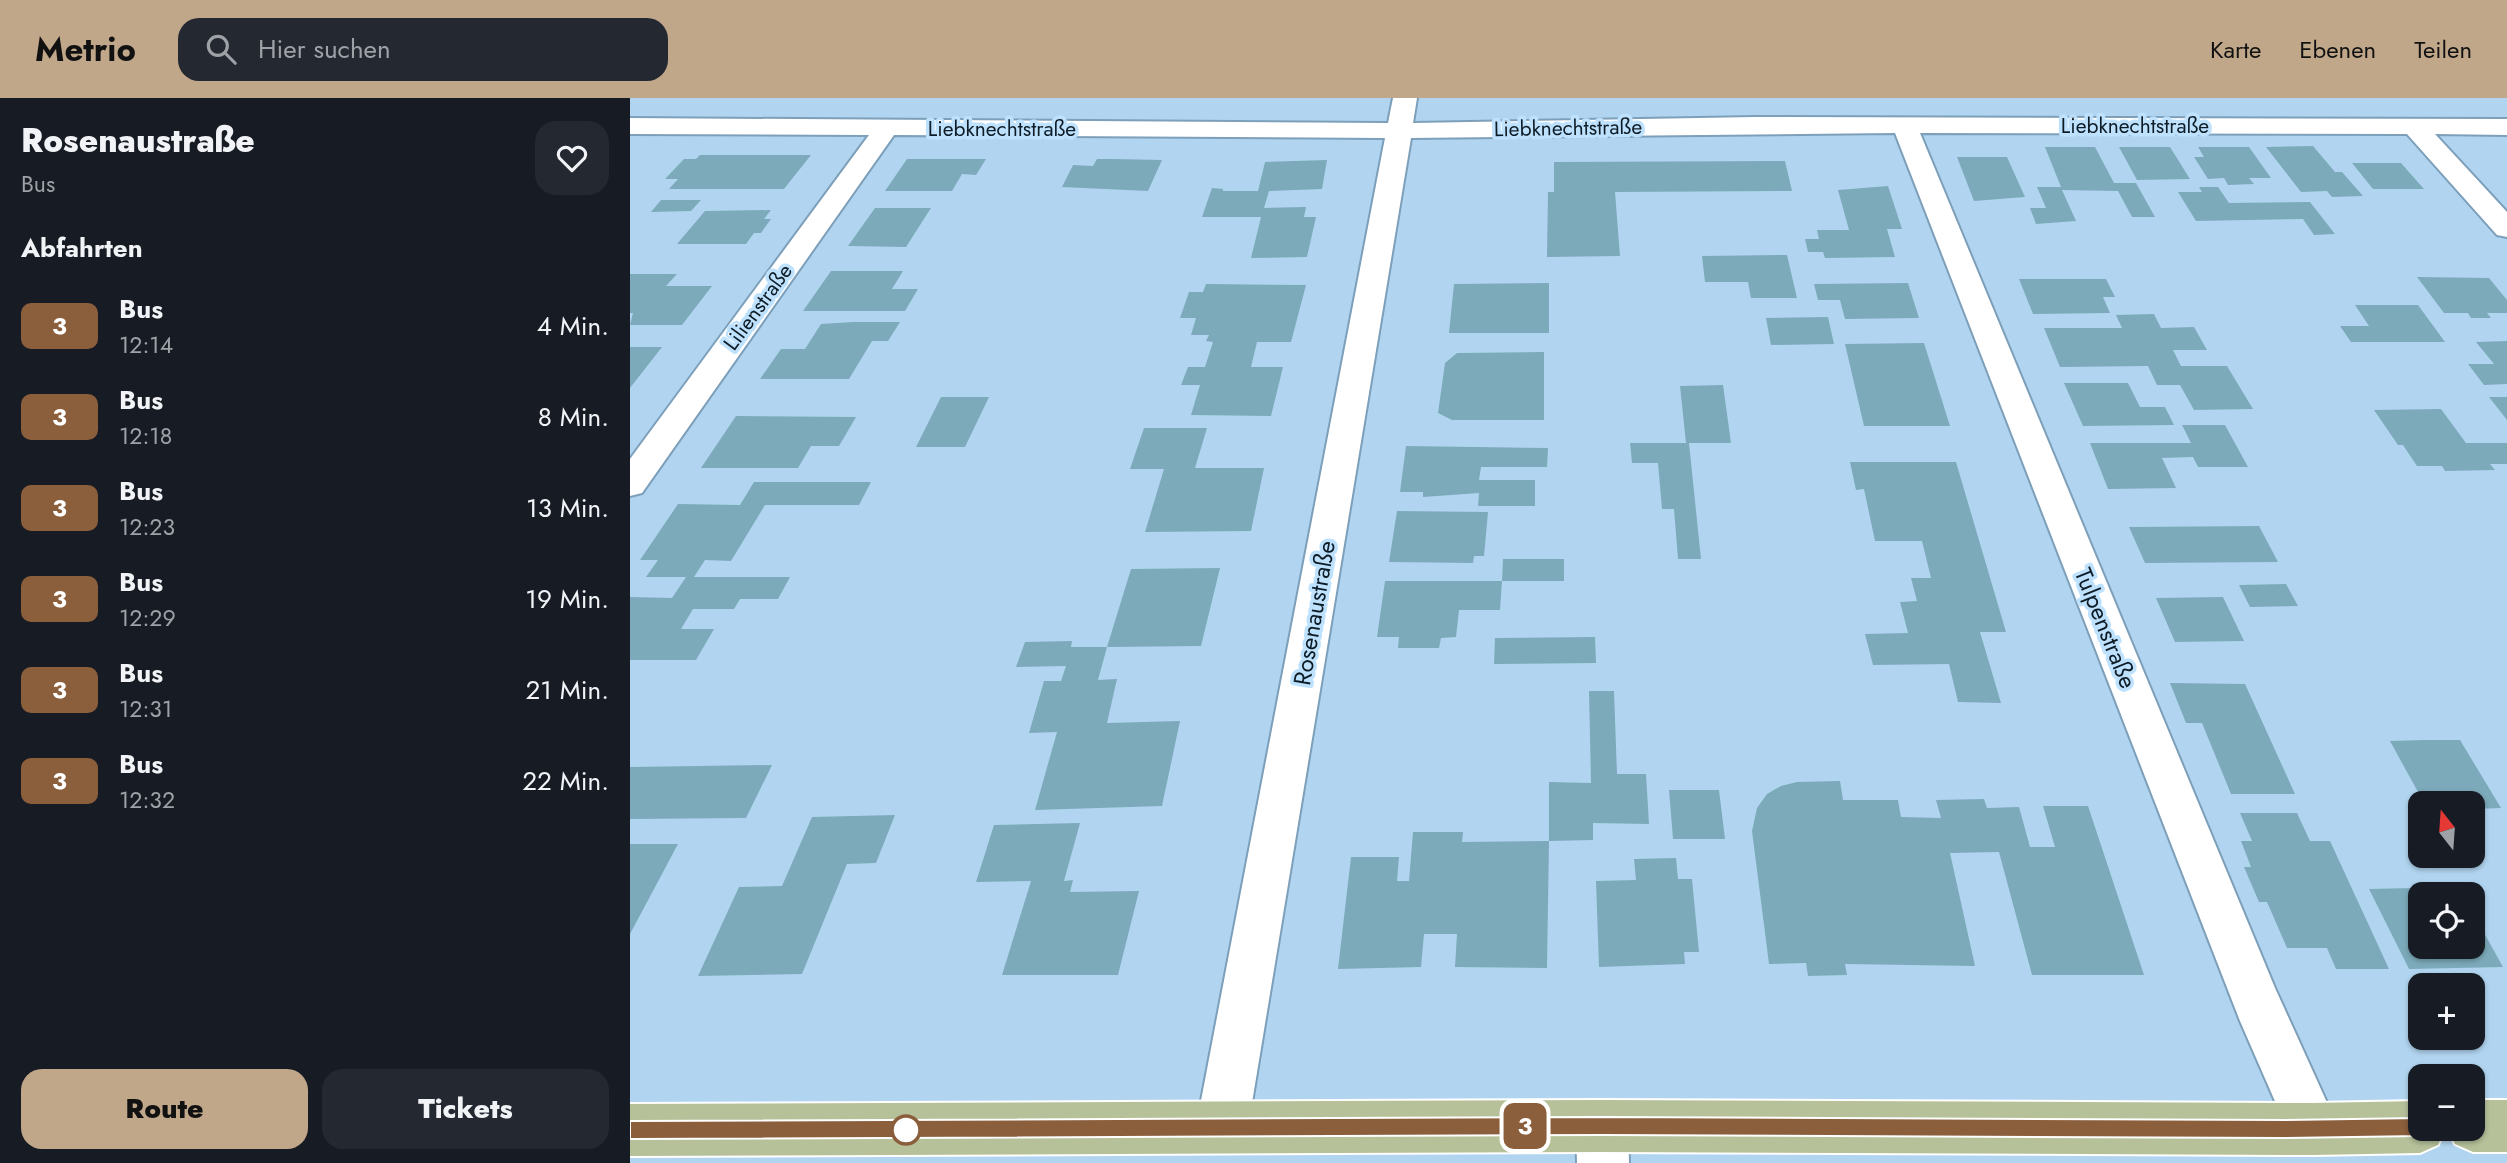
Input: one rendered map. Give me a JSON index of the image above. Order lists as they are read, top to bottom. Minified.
{"streets":{"street":["Liebknechtstraße","Lilienstraße","Rosenaustraße","Tulpenstraße"]},"crossings":[["Liebknechtstraße","Lilienstraße"],["Liebknechtstraße","Rosenaustraße"],["Liebknechtstraße","Tulpenstraße"]],"lines":["bus line 3"],"north":"top","page":{"header":"Metrio","search":"Hier suchen","nav":["Karte","Ebenen","Teilen"],"heading":[["Rosenaustraße","Bus"],"Abfahrten"],"on_map":"3","list":[{"mark":"3","name":"Bus","note":"12:14","value":"4 Min."},{"mark":"3","name":"Bus","note":"12:18","value":"8 Min."},{"mark":"3","name":"Bus","note":"12:23","value":"13 Min."},{"mark":"3","name":"Bus","note":"12:29","value":"19 Min."},{"mark":"3","name":"Bus","note":"12:31","value":"21 Min."},{"mark":"3","name":"Bus","note":"12:32","value":"22 Min."}],"map_buttons":["+","−"],"buttons":["Route","Tickets"]}}
